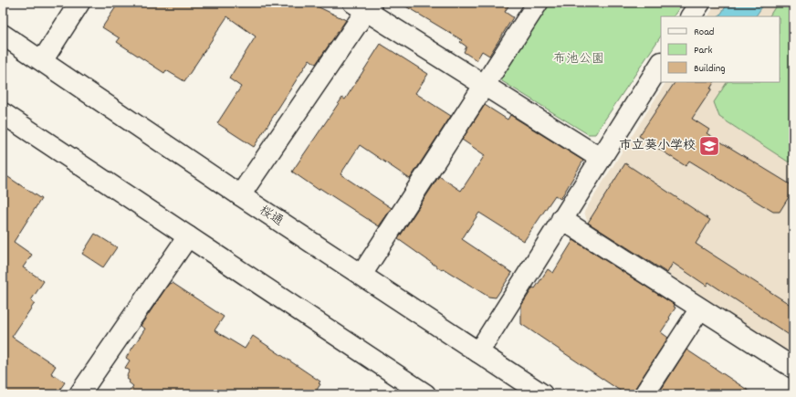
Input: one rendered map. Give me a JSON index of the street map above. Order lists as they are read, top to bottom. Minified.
{"streets":{"street":["桜通"]},"parks":["布池公園"],"places":{"school or university":["市立葵小学校"]},"legend":["Road","Park","Building"]}
